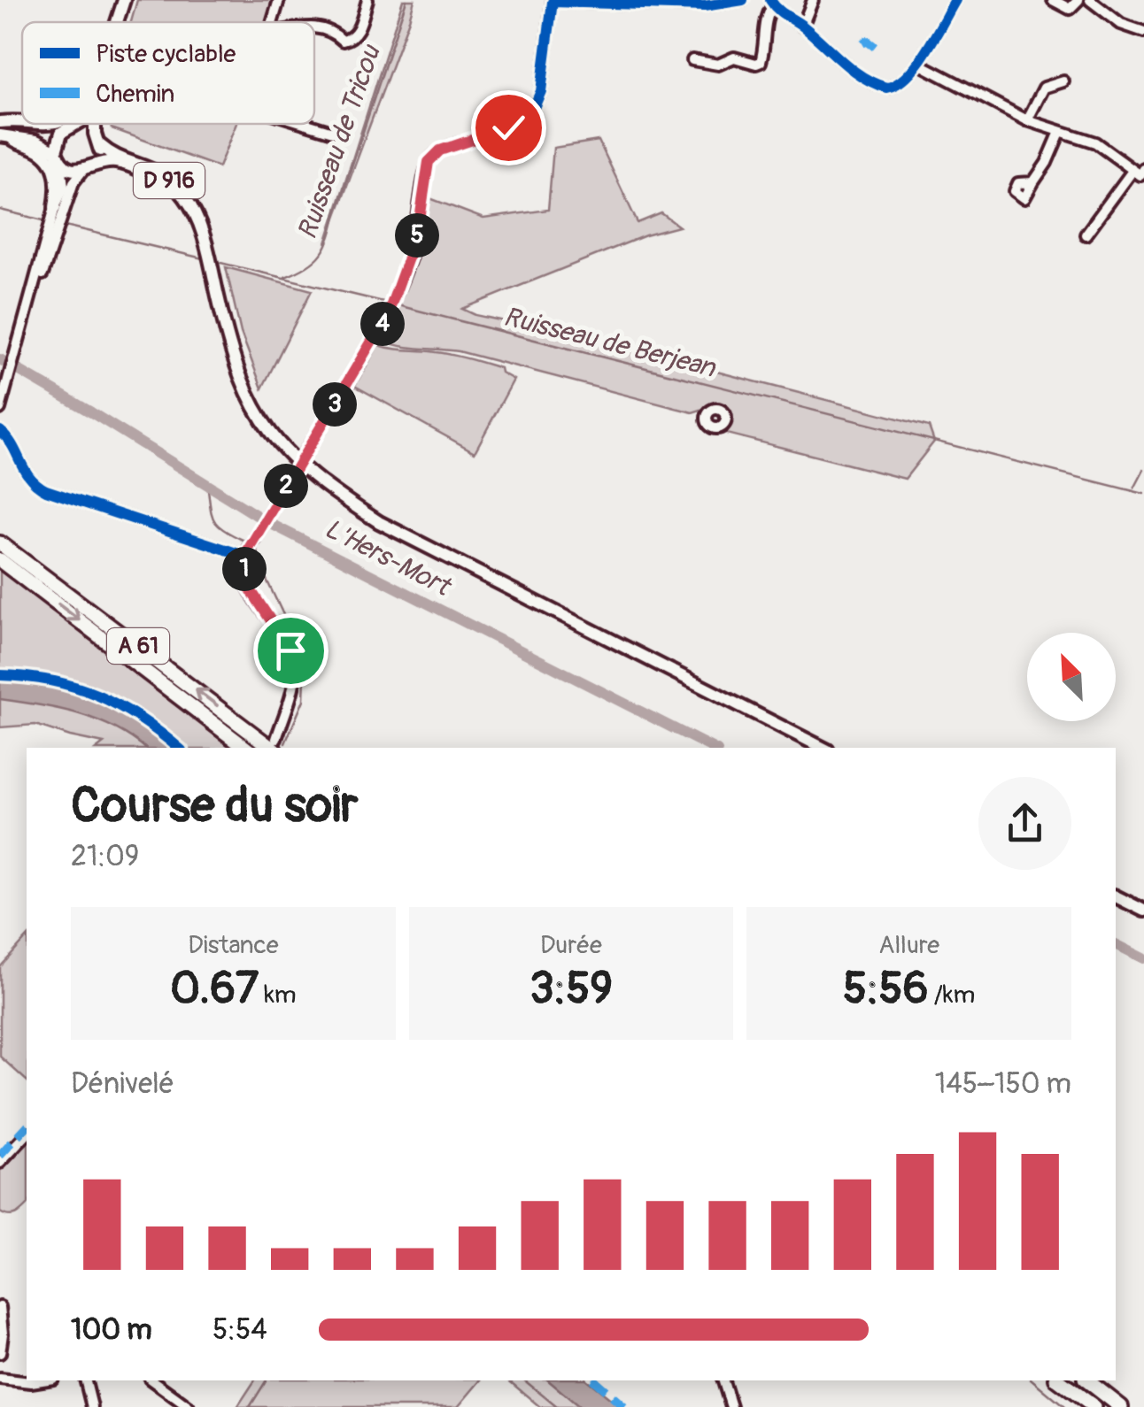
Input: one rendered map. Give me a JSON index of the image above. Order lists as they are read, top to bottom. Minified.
{"streets":{"highway":["A 61"],"main road":["D 916"]},"water":["Ruisseau de Tricou","Ruisseau de Berjean","L'Hers-Mort"],"legend":["Piste cyclable","Chemin"],"north":"top left","page":{"pins":["5","4","3","2","1"],"heading":["Course du soir","21:09"],"stats":[["Distance","0.67 km"],["Durée","3:59"],["Allure","5:56 /km"]],"chart":["Dénivelé","145–150 m"],"list":[{"name":"100 m","note":"5:54"}]}}
